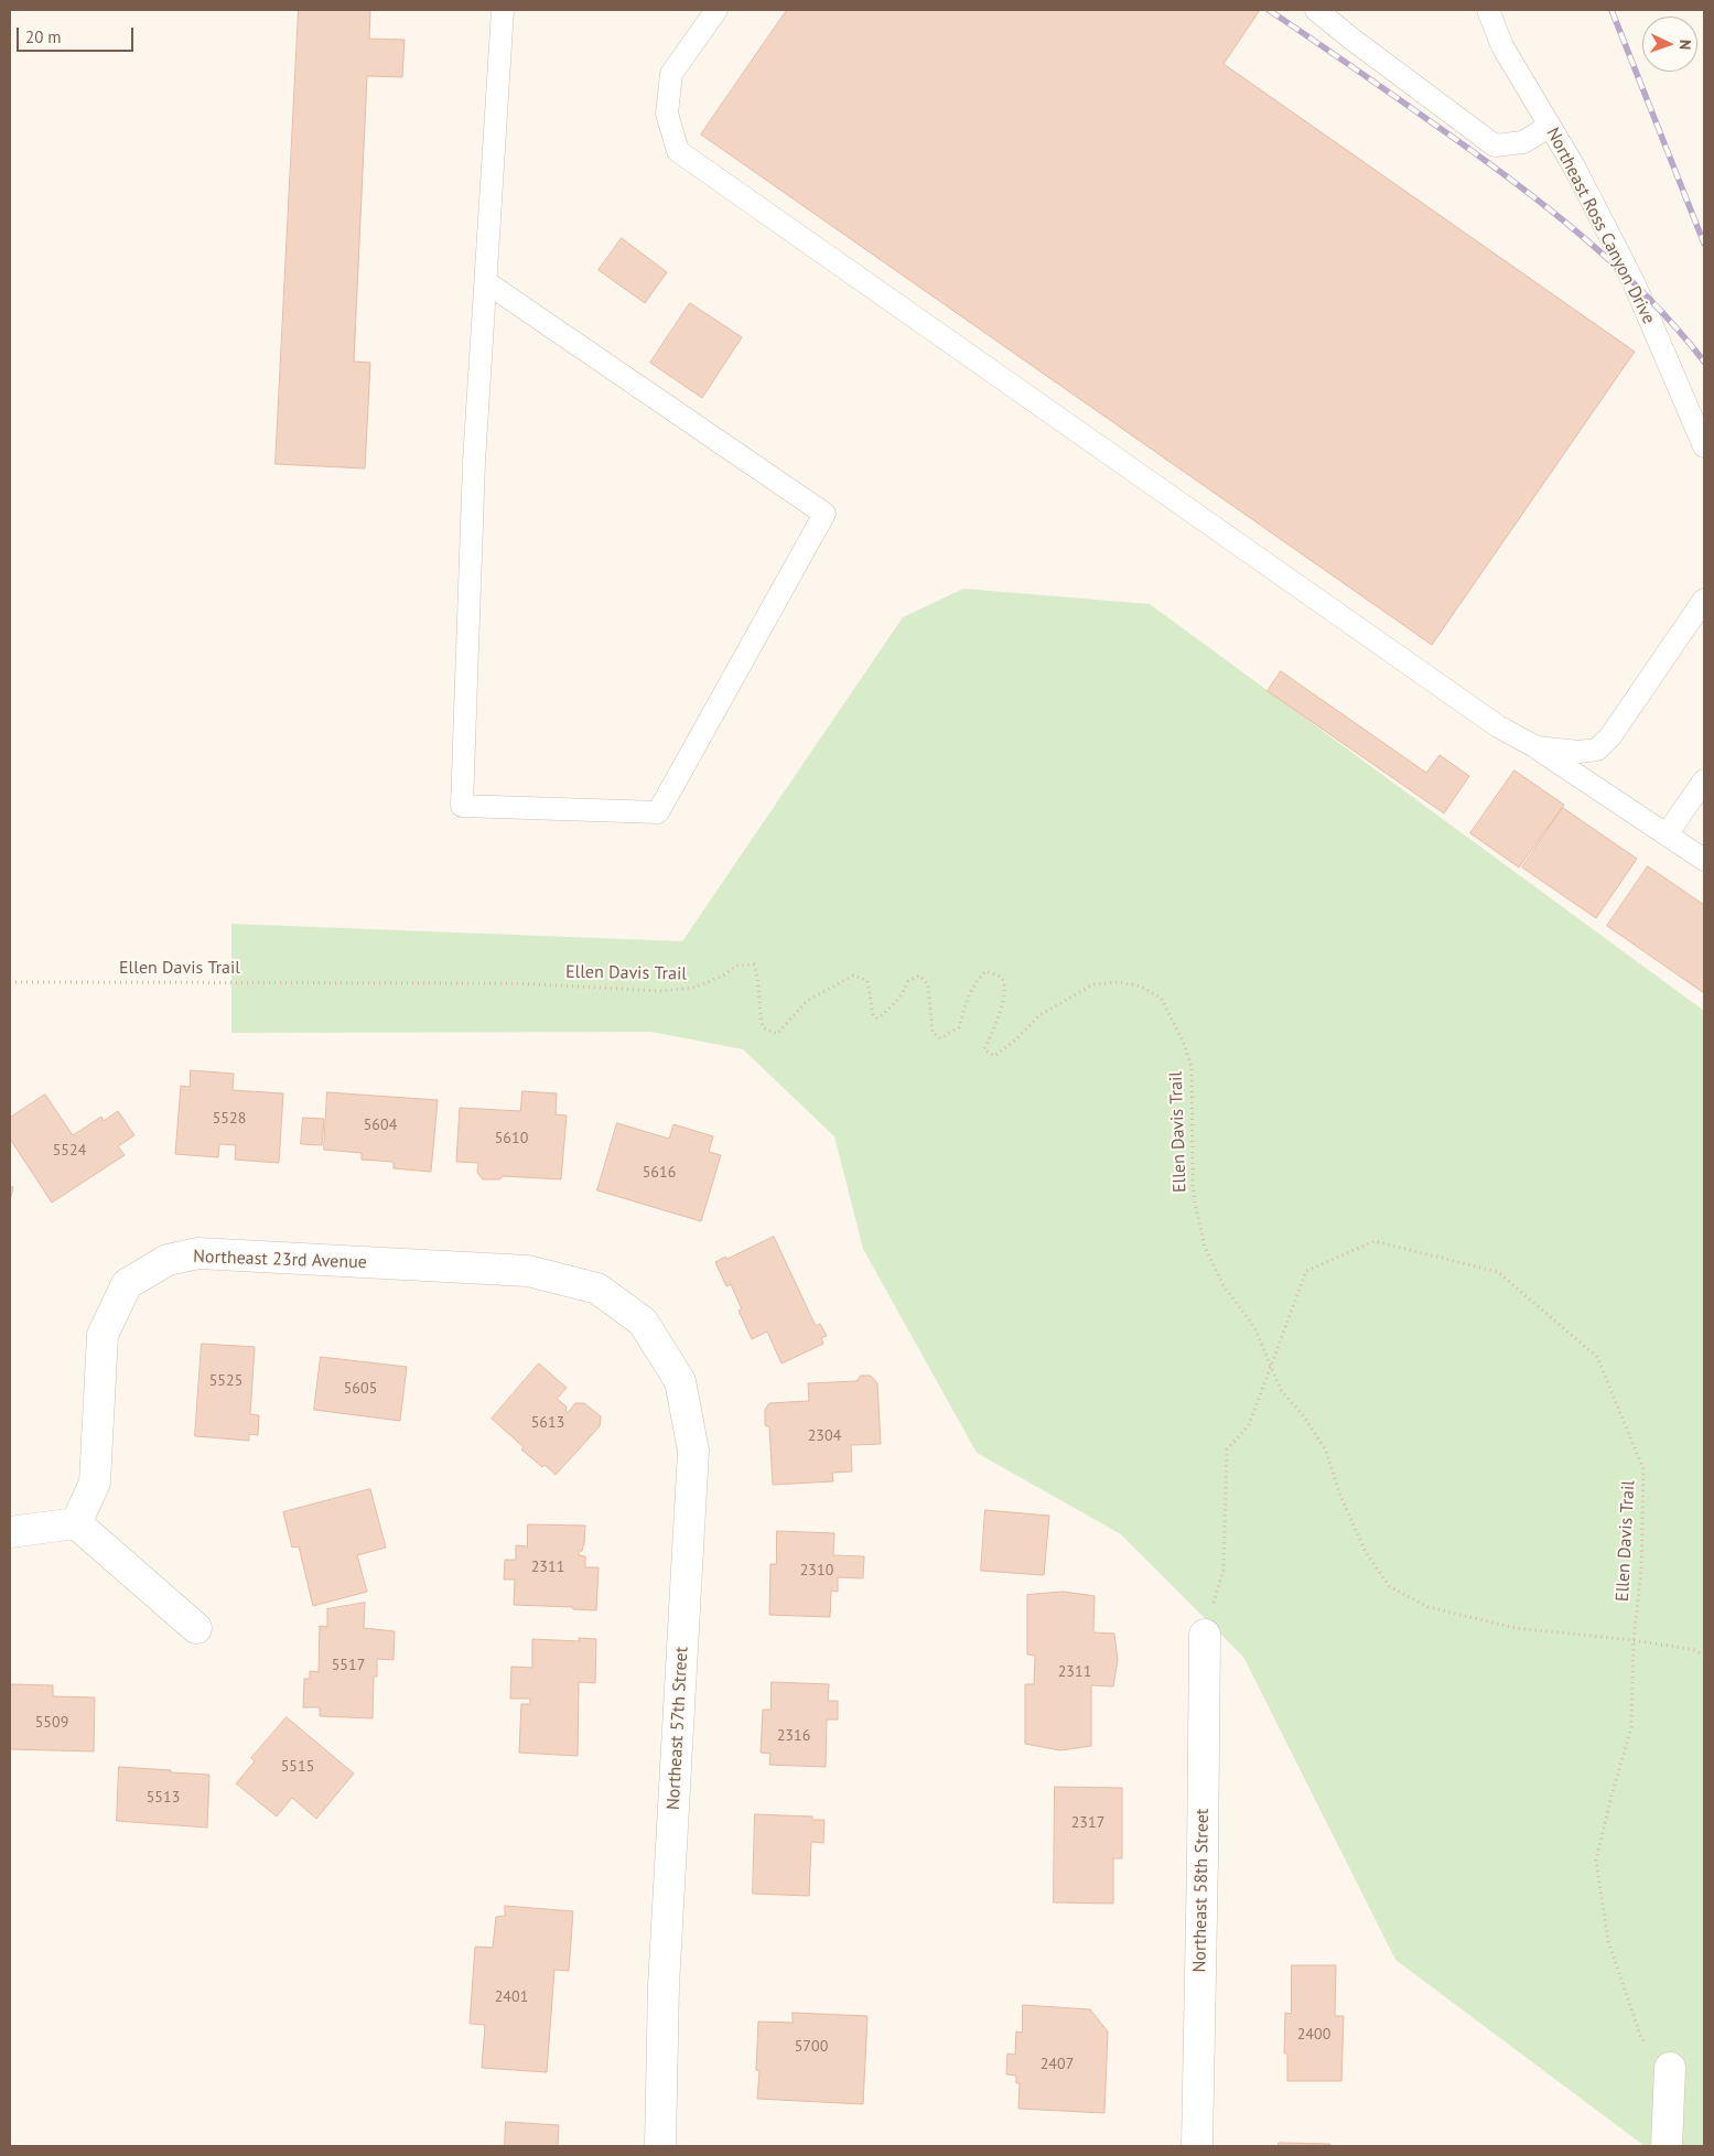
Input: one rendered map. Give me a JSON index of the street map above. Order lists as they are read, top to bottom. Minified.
{"streets":{"street":["Northeast 23rd Avenue","Northeast 57th Street","Northeast 58th Street"],"lane":["Northeast Ross Canyon Drive"],"path":["Ellen Davis Trail"]},"crossings":[["Ellen Davis Trail","Northeast 58th Street"],["Northeast 23rd Avenue","Northeast 57th Street"]],"house_numbers":["5528","5604","5610","5524","5616","5525","5605","5613","2304","2311","2310","5517","2311","5509","2316","5515","5513","2317","2401","2400","5700","2407"],"scale_bar":"20 m","north":"right"}
